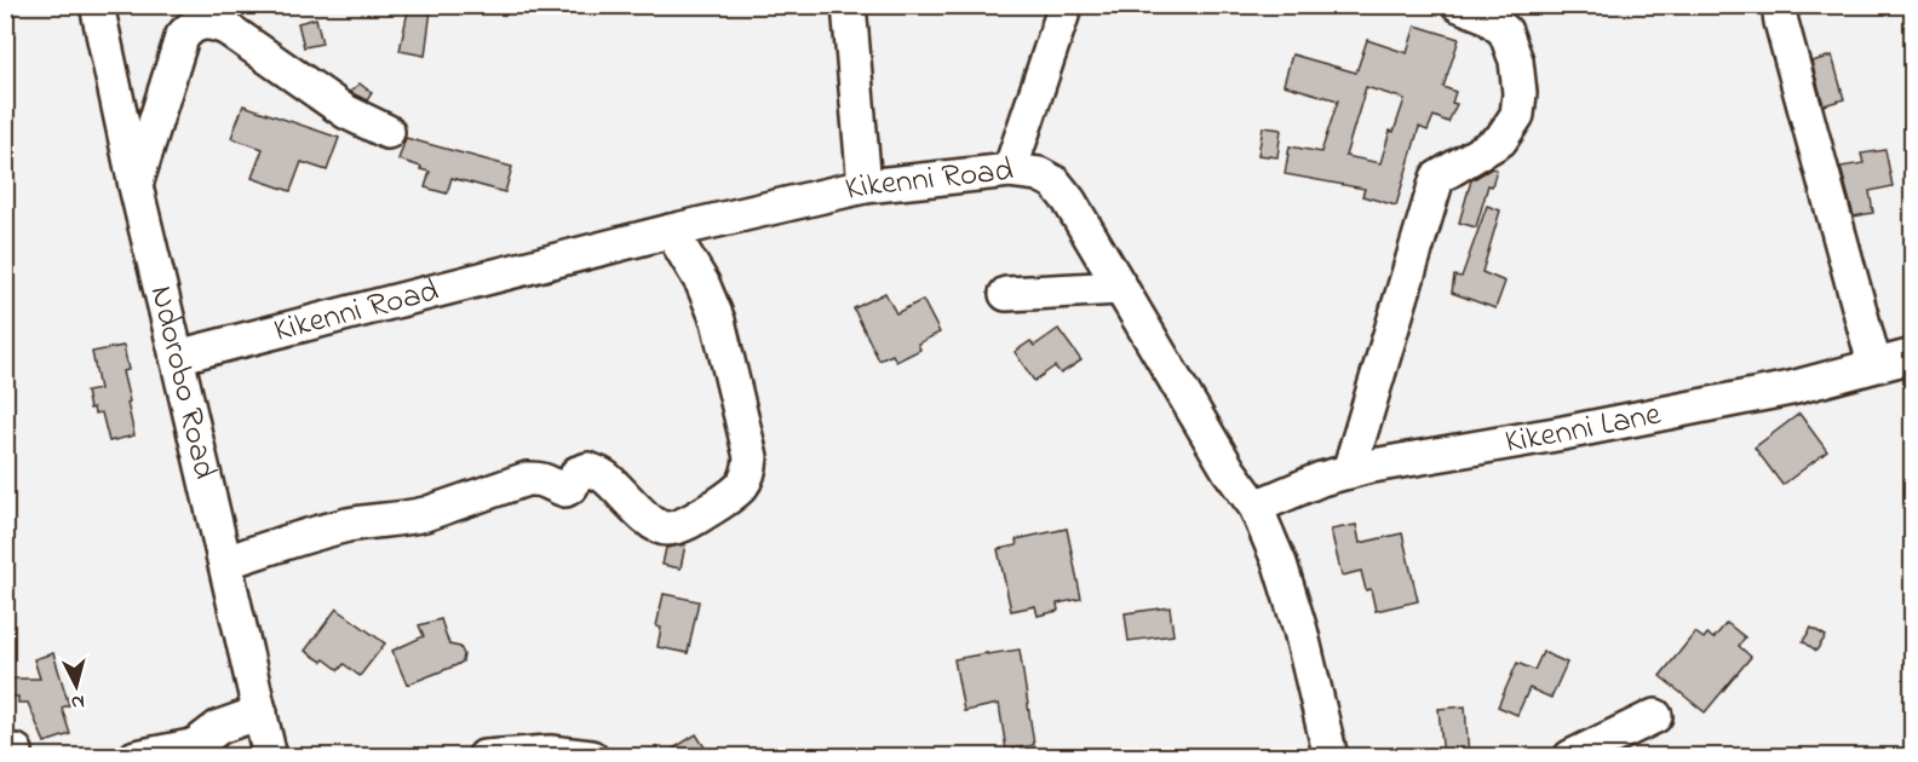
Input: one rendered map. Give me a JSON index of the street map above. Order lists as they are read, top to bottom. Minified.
{"streets":{"street":["Kikenni Road","Ndorobo Road","Kikenni Lane"]},"crossings":[["Kikenni Road","Ndorobo Road"],["Kikenni Road","Kikenni Lane"]],"north":"bottom"}
